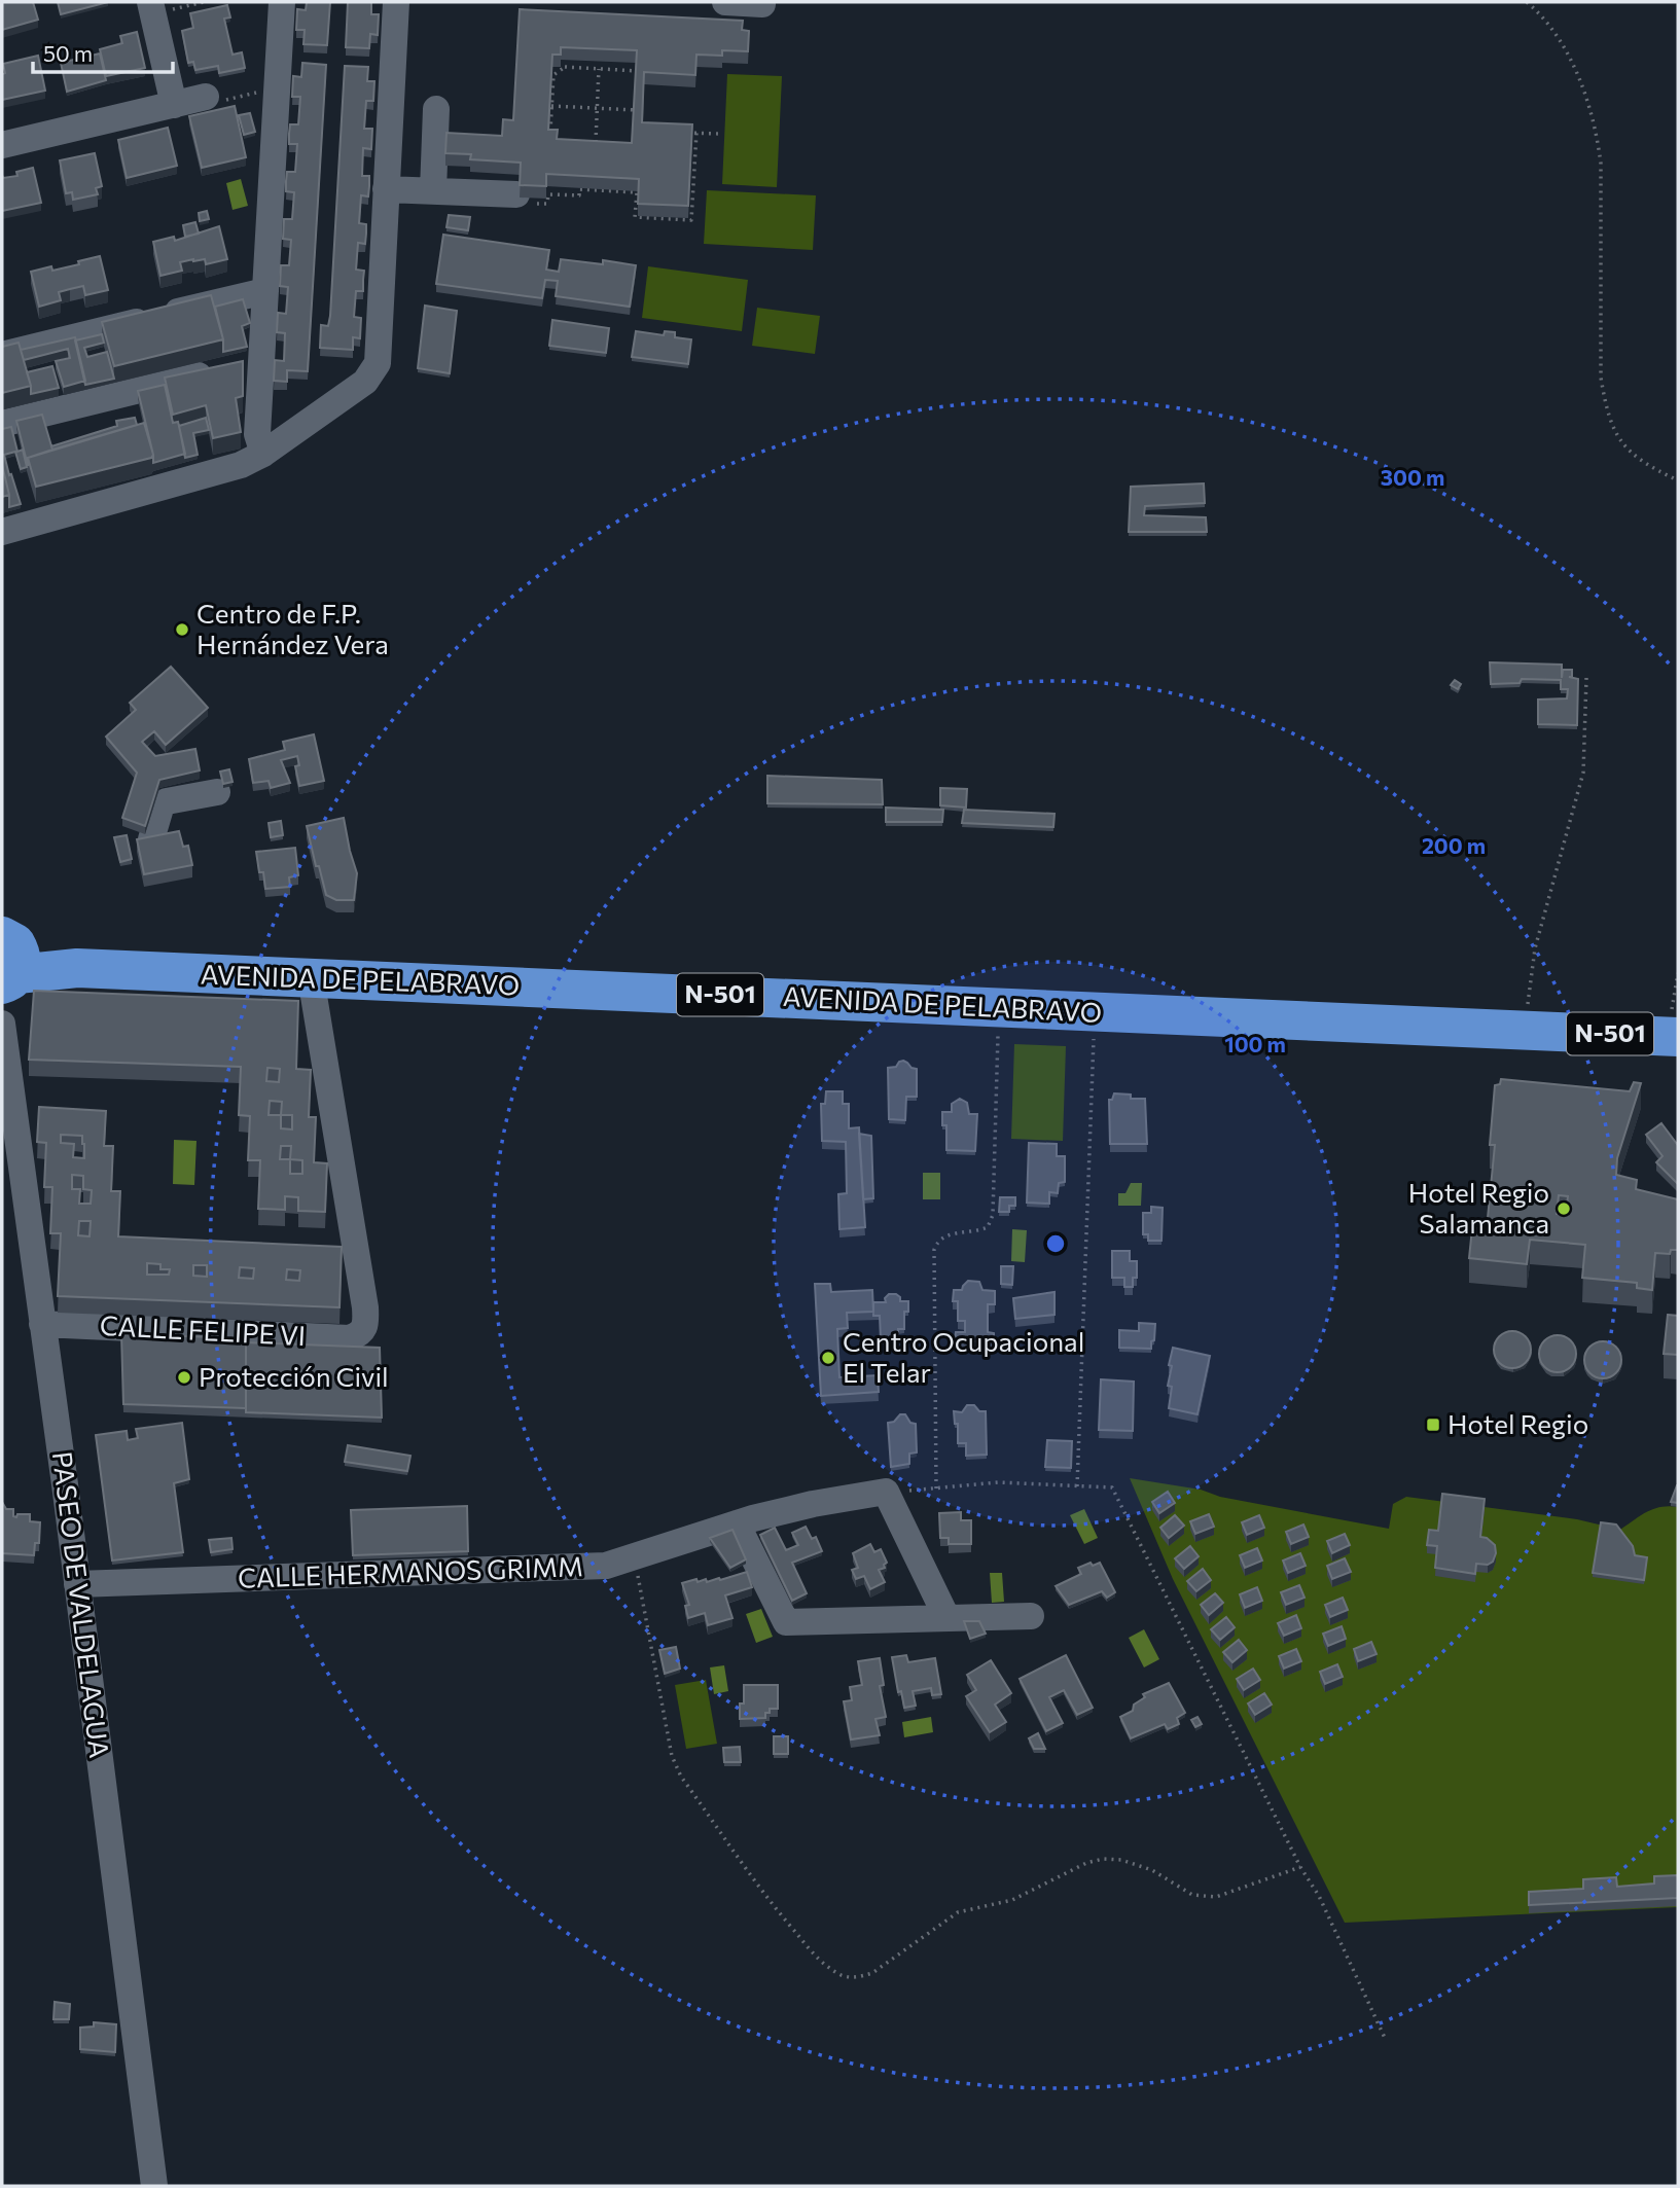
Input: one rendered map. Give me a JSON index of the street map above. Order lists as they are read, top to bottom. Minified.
{"streets":{"highway":["AVENIDA DE PELABRAVO","N-501"],"street":["CALLE FELIPE VI","CALLE HERMANOS GRIMM","PASEO DE VALDELAGUA"]},"crossings":[["AVENIDA DE PELABRAVO","CALLE FELIPE VI"],["CALLE FELIPE VI","PASEO DE VALDELAGUA"],["CALLE HERMANOS GRIMM","PASEO DE VALDELAGUA"]],"places":{"other":["Centro de F.P. Hernández Vera","Hotel Regio Salamanca","Centro Ocupacional El Telar","Protección Civil"],"transit":["Hotel Regio"]},"scale_bar":"50 m","rings":["300 m","200 m","100 m"]}
